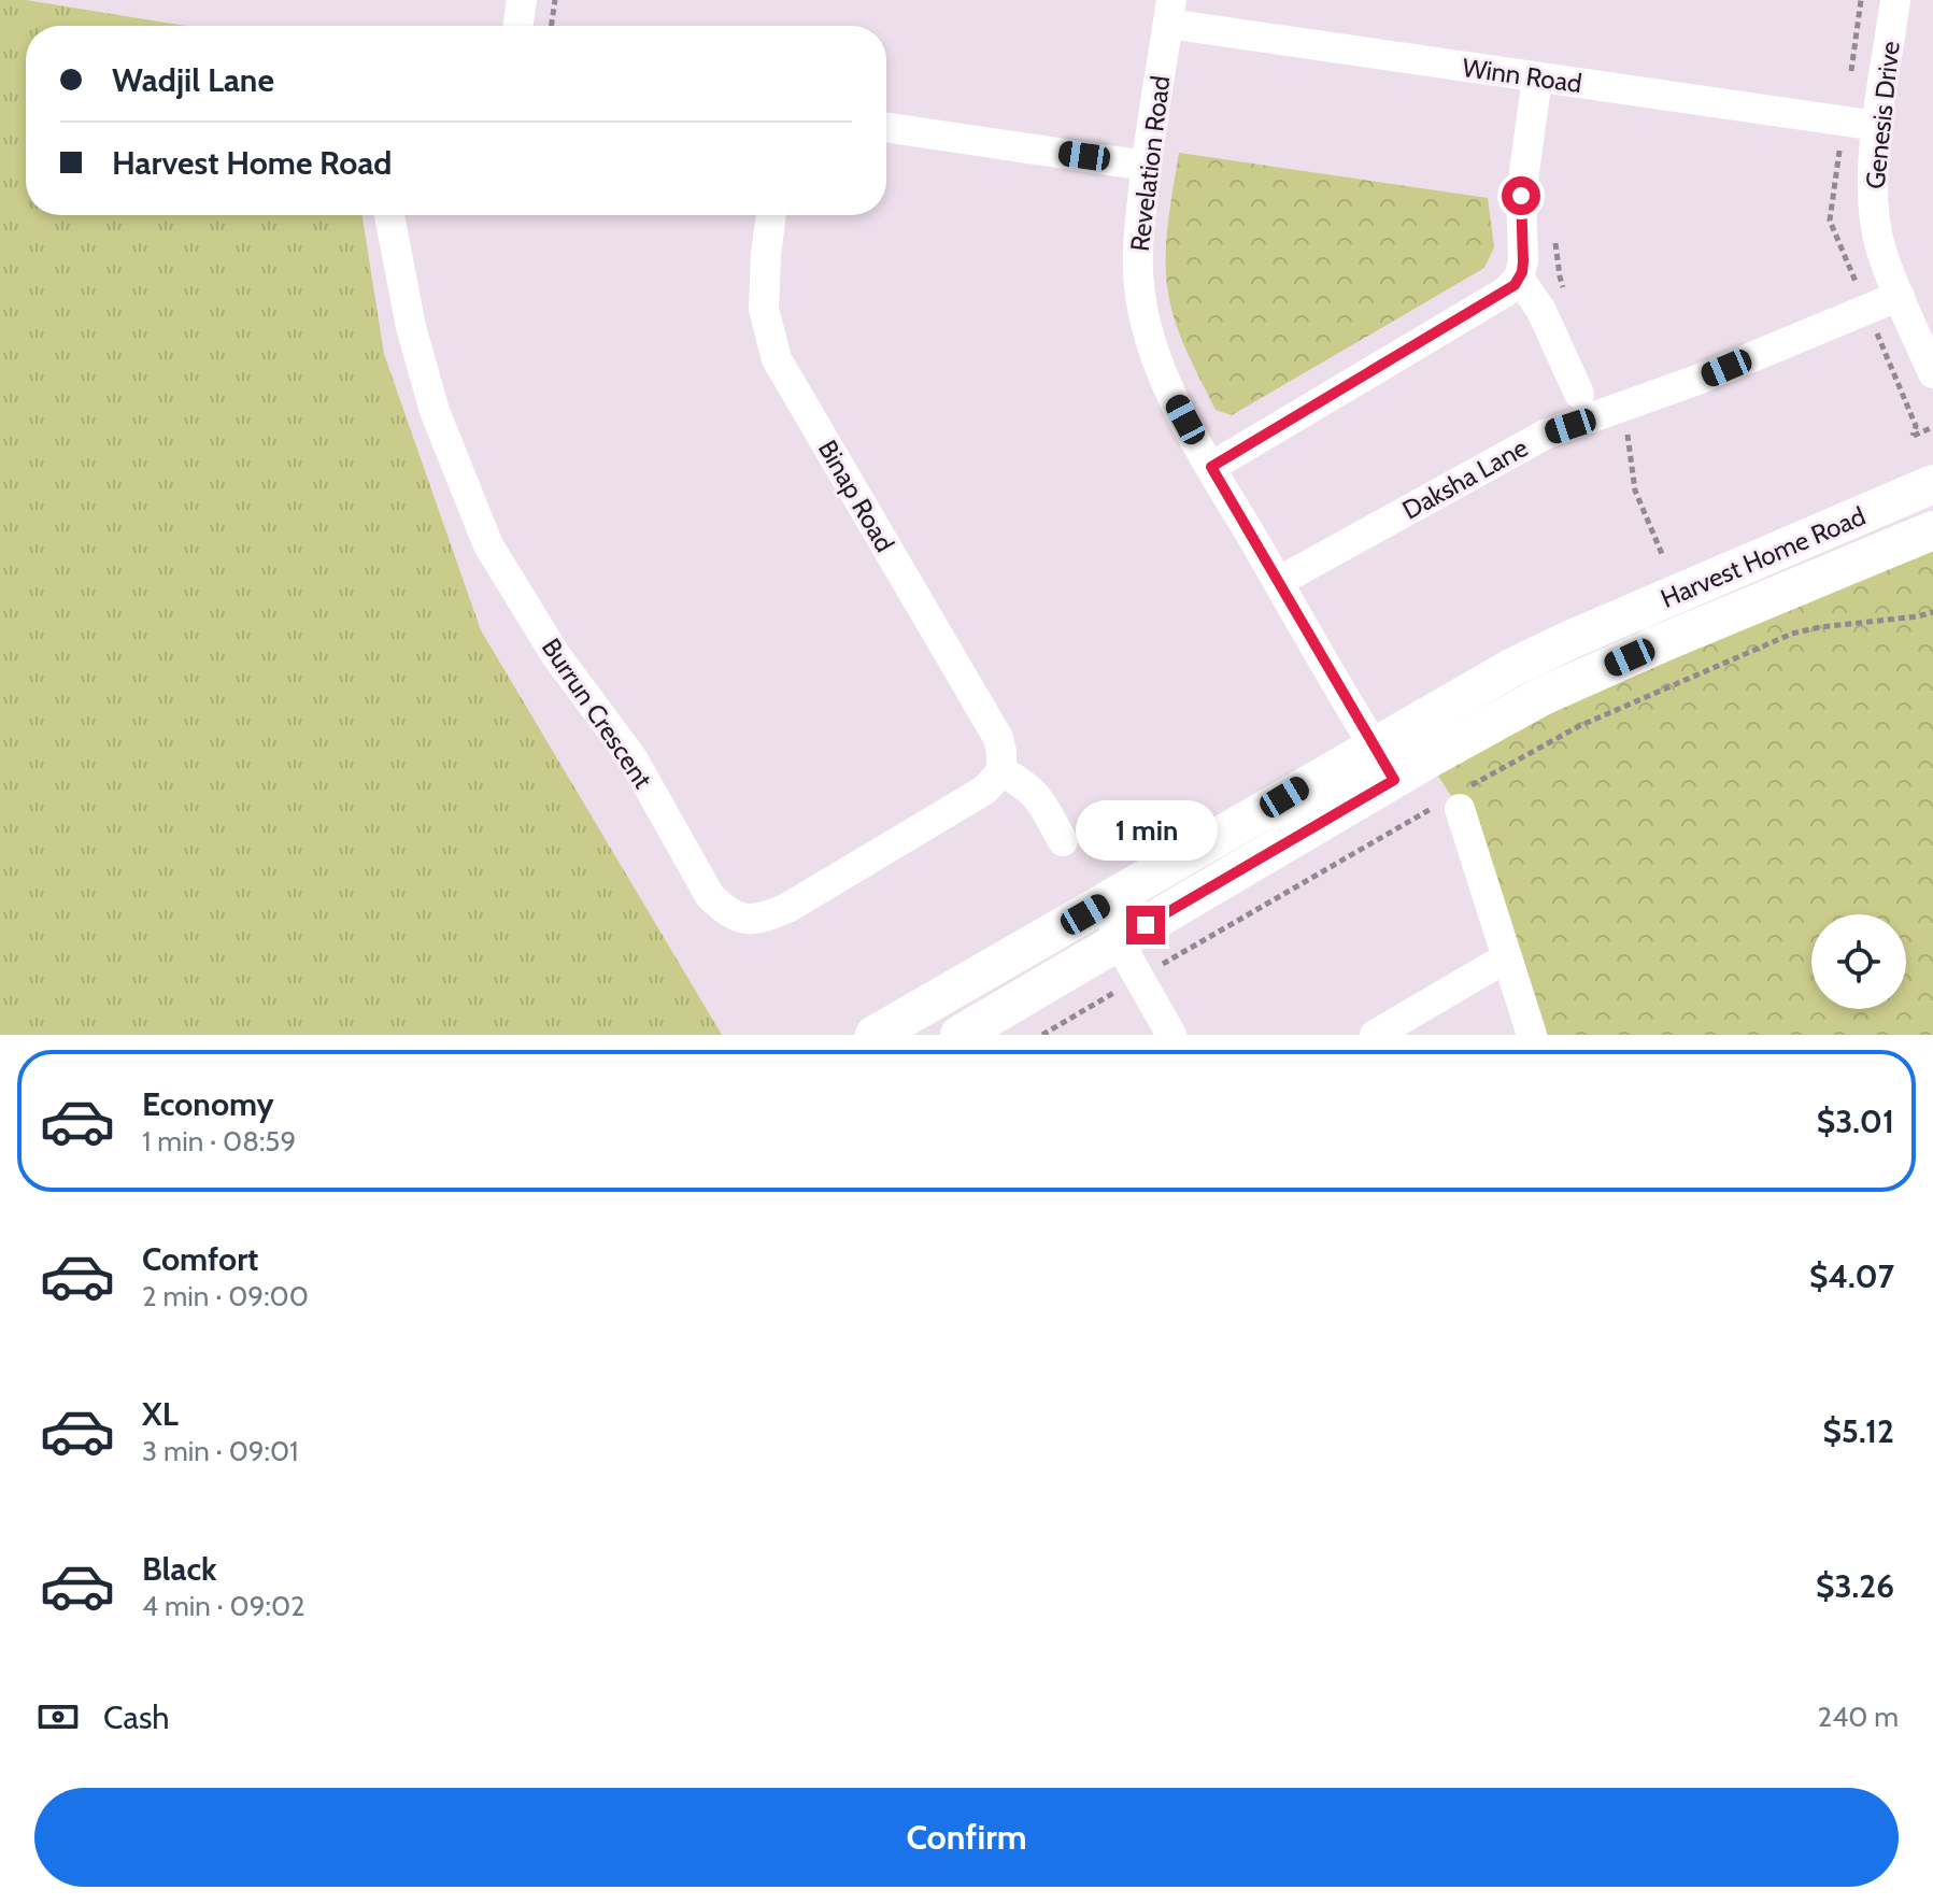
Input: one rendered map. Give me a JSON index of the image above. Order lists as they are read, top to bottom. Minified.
{"streets":{"street":["Winn Road","Genesis Drive","Revelation Road","Daksha Lane","Binap Road","Harvest Home Road","Burrun Crescent"]},"crossings":[["Winn Road","Genesis Drive"],["Winn Road","Revelation Road"],["Genesis Drive","Daksha Lane"],["Revelation Road","Daksha Lane"],["Revelation Road","Harvest Home Road"],["Binap Road","Burrun Crescent"]],"page":{"banner":["Wadjil Lane","Harvest Home Road"],"bubble":"1 min","list":[{"name":"Economy","note":"1 min · 08:59","value":"$3.01"},{"name":"Comfort","note":"2 min · 09:00","value":"$4.07"},{"name":"XL","note":"3 min · 09:01","value":"$5.12"},{"name":"Black","note":"4 min · 09:02","value":"$3.26"}],"pay":["Cash","240 m"],"buttons":"Confirm"}}
